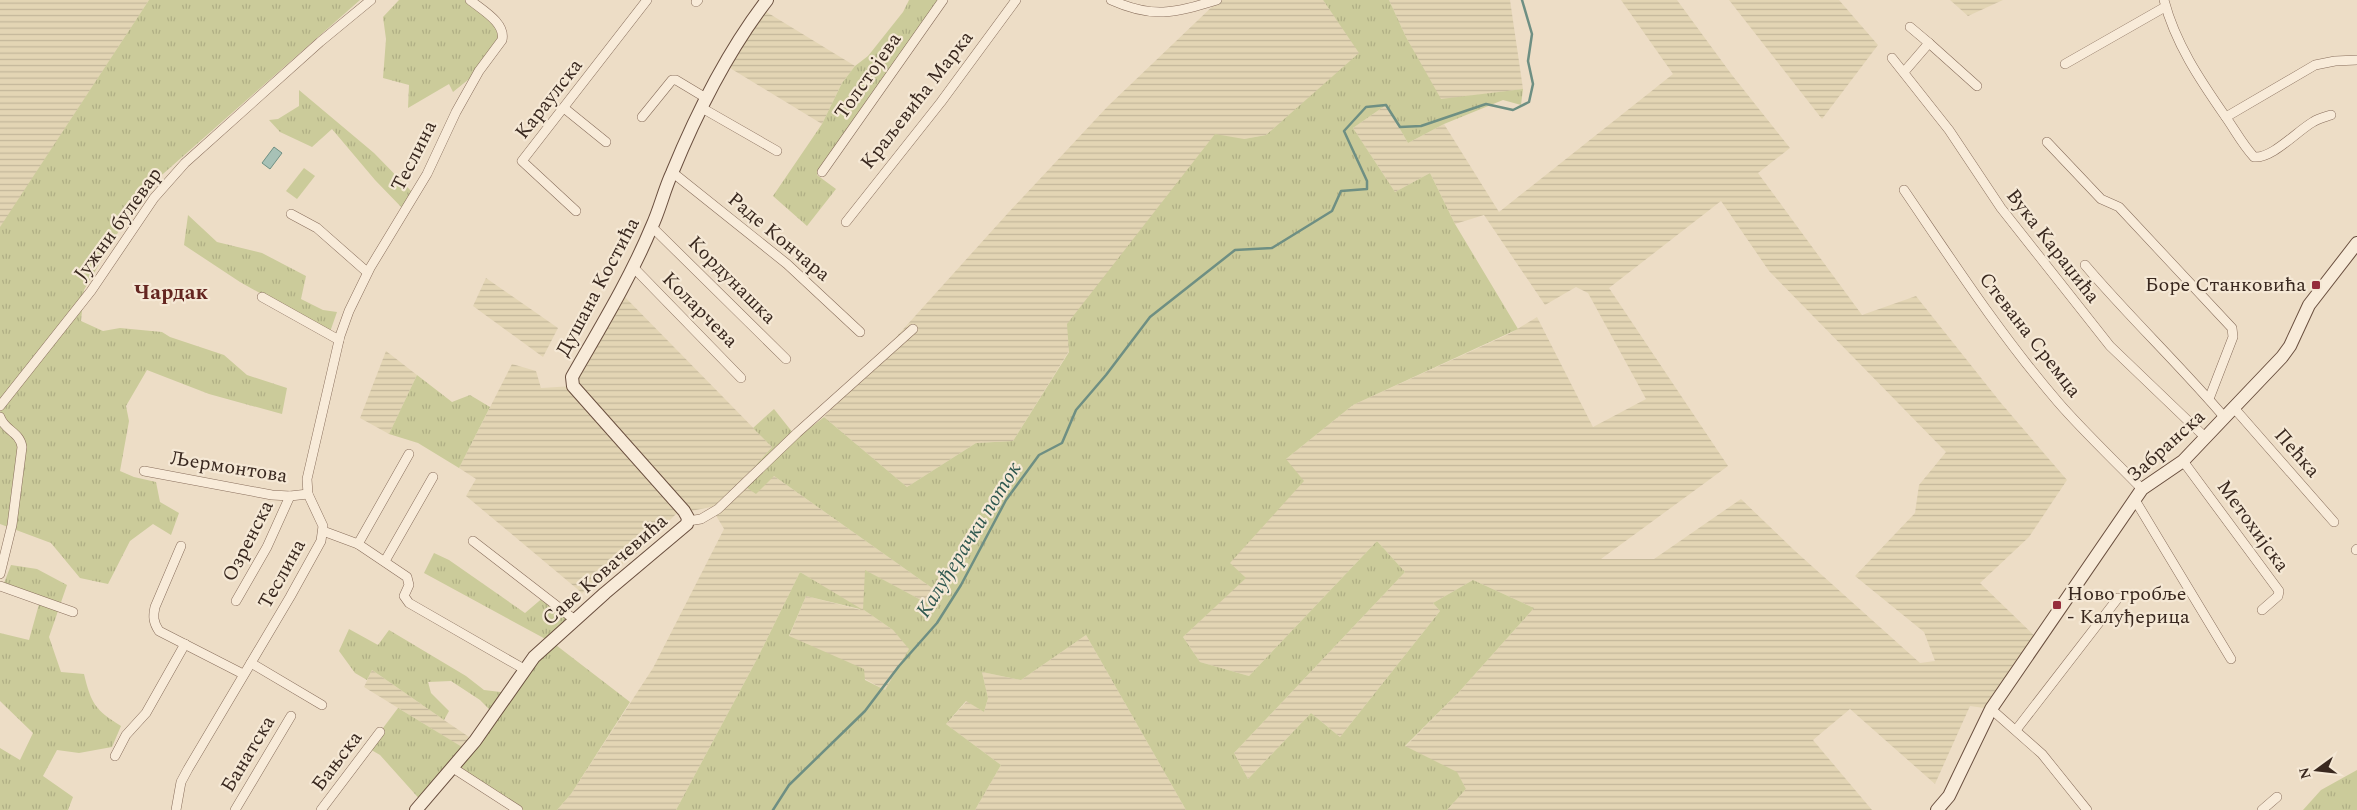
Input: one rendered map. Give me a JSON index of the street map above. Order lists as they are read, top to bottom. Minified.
{"streets":{"street":["Толстојева","Караулска","Краљевића Марка","Теслина","Јужни булевар","Раде Кончара","Вука Караџића","Кордунашка","Душана Костића","Коларчева","Стевана Сремца","Забранска","Пећка","Љермонтова","Метохијска","Озренска","Саве Ковачевића","Банатска","Бањска"]},"crossings":[["Теслина","Љермонтова"],["Раде Кончара","Душана Костића"],["Вука Караџића","Забранска"],["Кордунашка","Душана Костића"],["Душана Костића","Коларчева"],["Душана Костића","Саве Ковачевића"],["Стевана Сремца","Забранска"],["Забранска","Пећка"],["Забранска","Метохијска"],["Љермонтова","Озренска"]],"districts":["Чардак"],"water":["Калуђерачки поток"],"places":{"transit":["Боре Станковића","Ново гробље - Калуђерица"]},"north":"left"}
